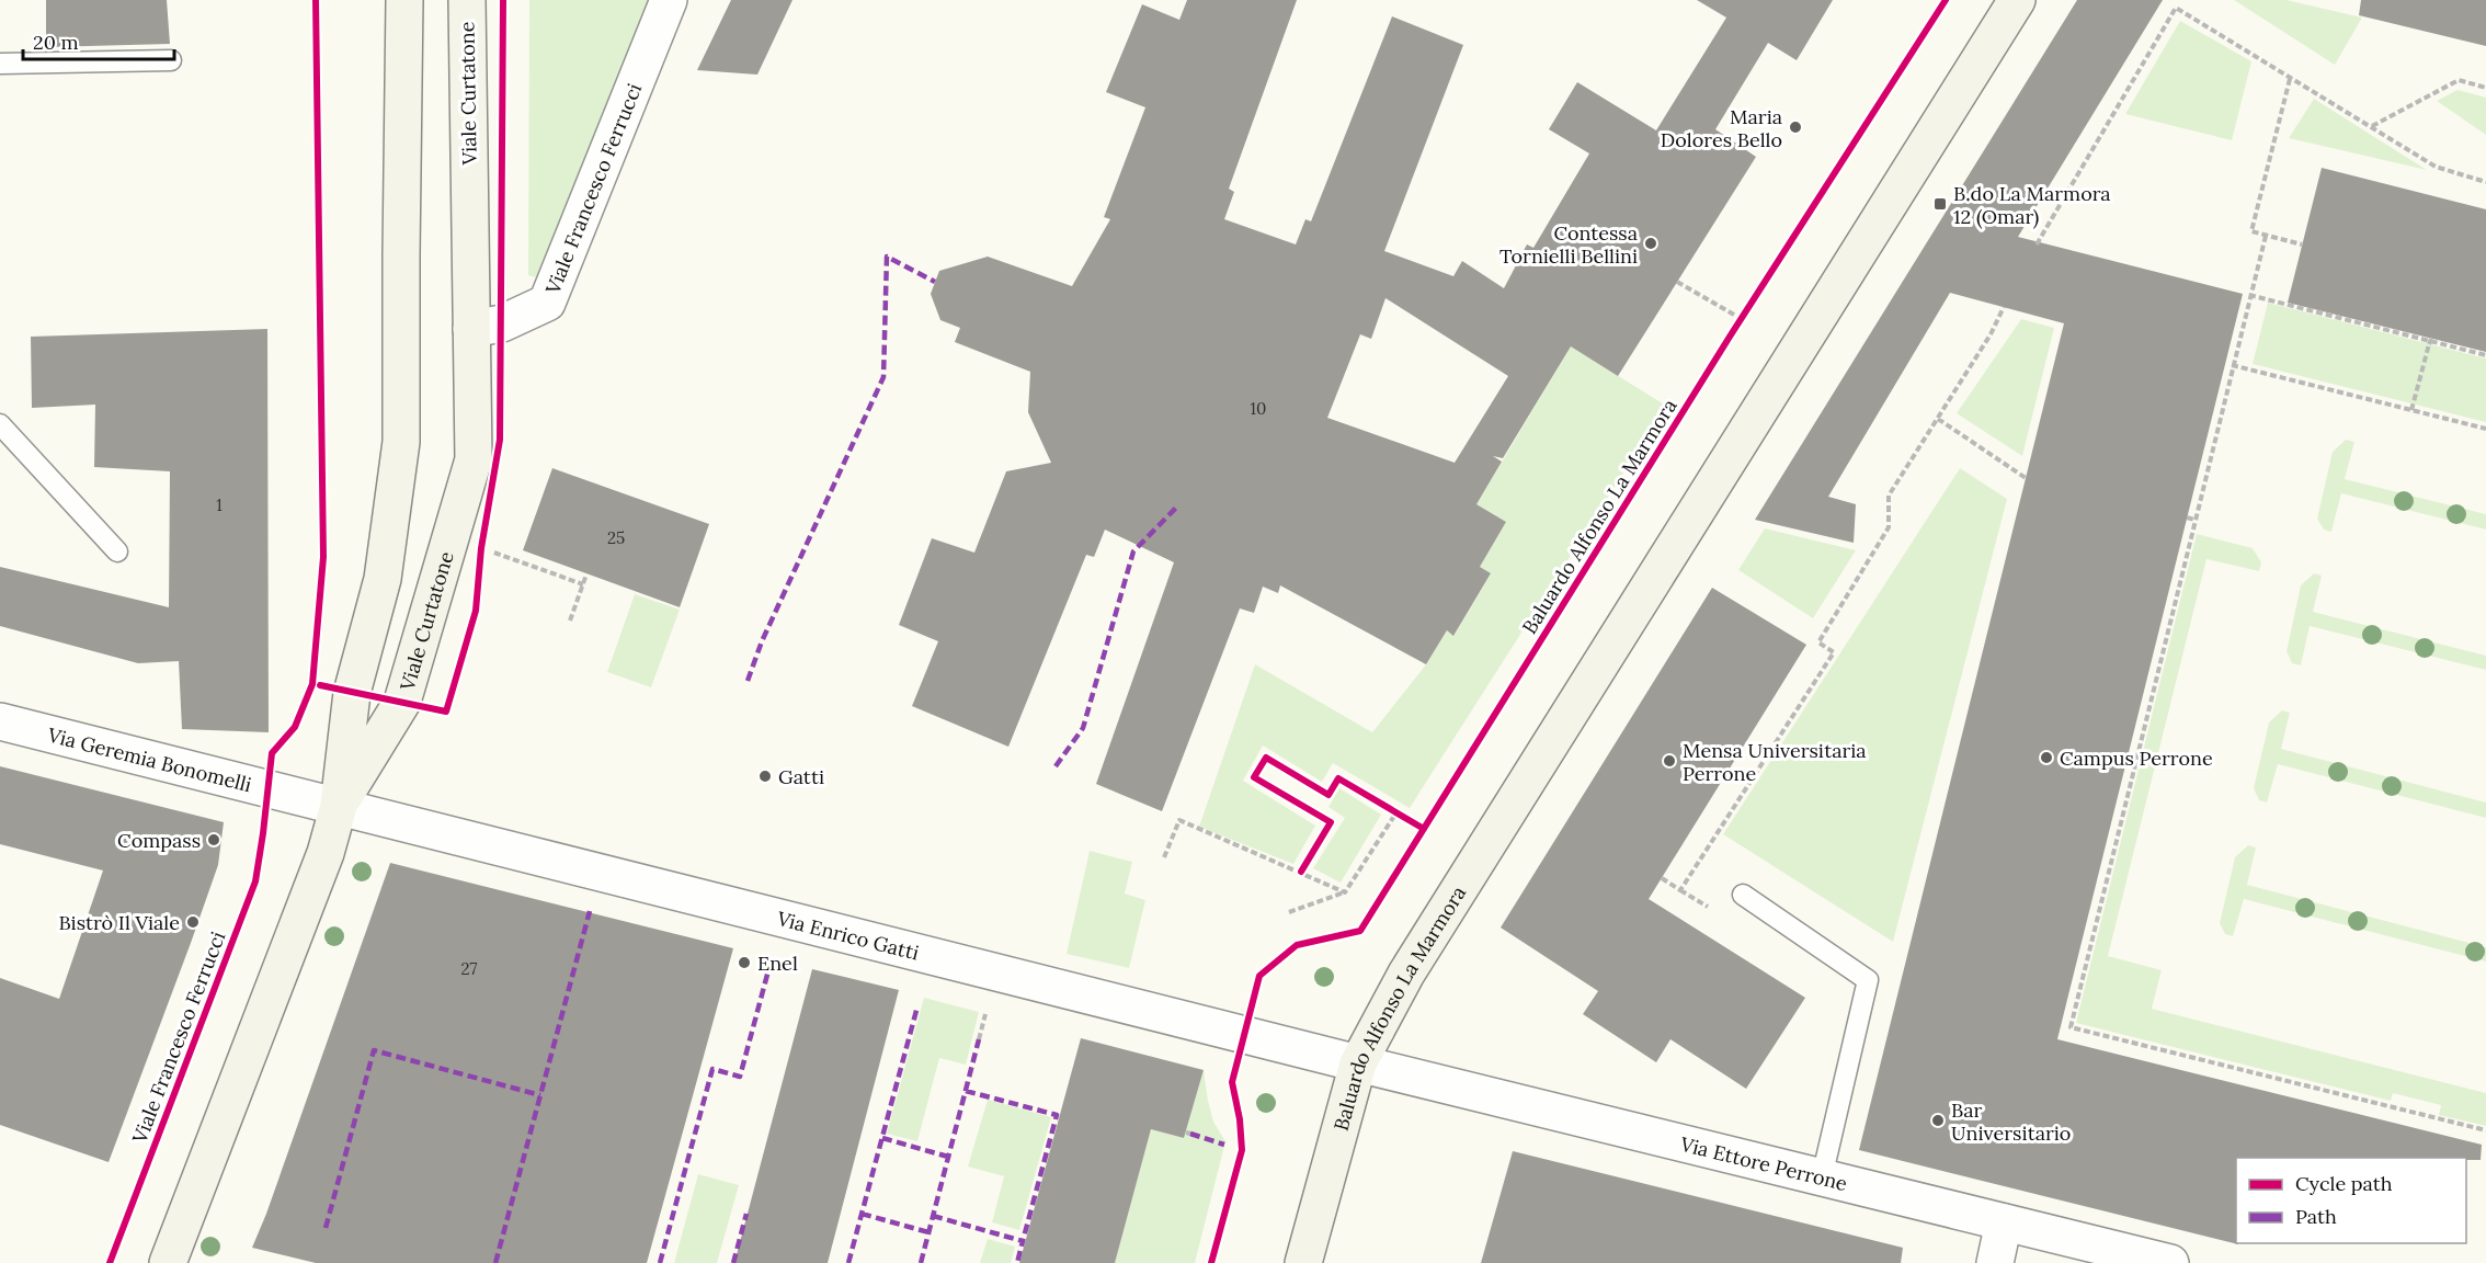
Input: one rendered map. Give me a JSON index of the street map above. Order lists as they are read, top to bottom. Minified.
{"streets":{"main road":["Viale Curtatone","Baluardo Alfonso La Marmora"],"street":["Viale Francesco Ferrucci","Via Geremia Bonomelli","Via Enrico Gatti","Via Ettore Perrone"]},"crossings":[["Viale Curtatone","Viale Francesco Ferrucci"],["Viale Curtatone","Via Geremia Bonomelli"],["Viale Curtatone","Via Enrico Gatti"],["Baluardo Alfonso La Marmora","Via Enrico Gatti"],["Baluardo Alfonso La Marmora","Via Ettore Perrone"],["Via Geremia Bonomelli","Via Enrico Gatti"],["Via Enrico Gatti","Via Ettore Perrone"]],"places":{"other":["Maria Dolores Bello","Contessa Tornielli Bellini","Campus Perrone","Mensa Universitaria Perrone","Gatti","Compass","Bistrò Il Viale","Enel","Bar Universitario"],"transit":["B.do La Marmora 12 (Omar)"]},"house_numbers":["10","1","25","27"],"legend":["Cycle path","Path"],"scale_bar":"20 m"}
